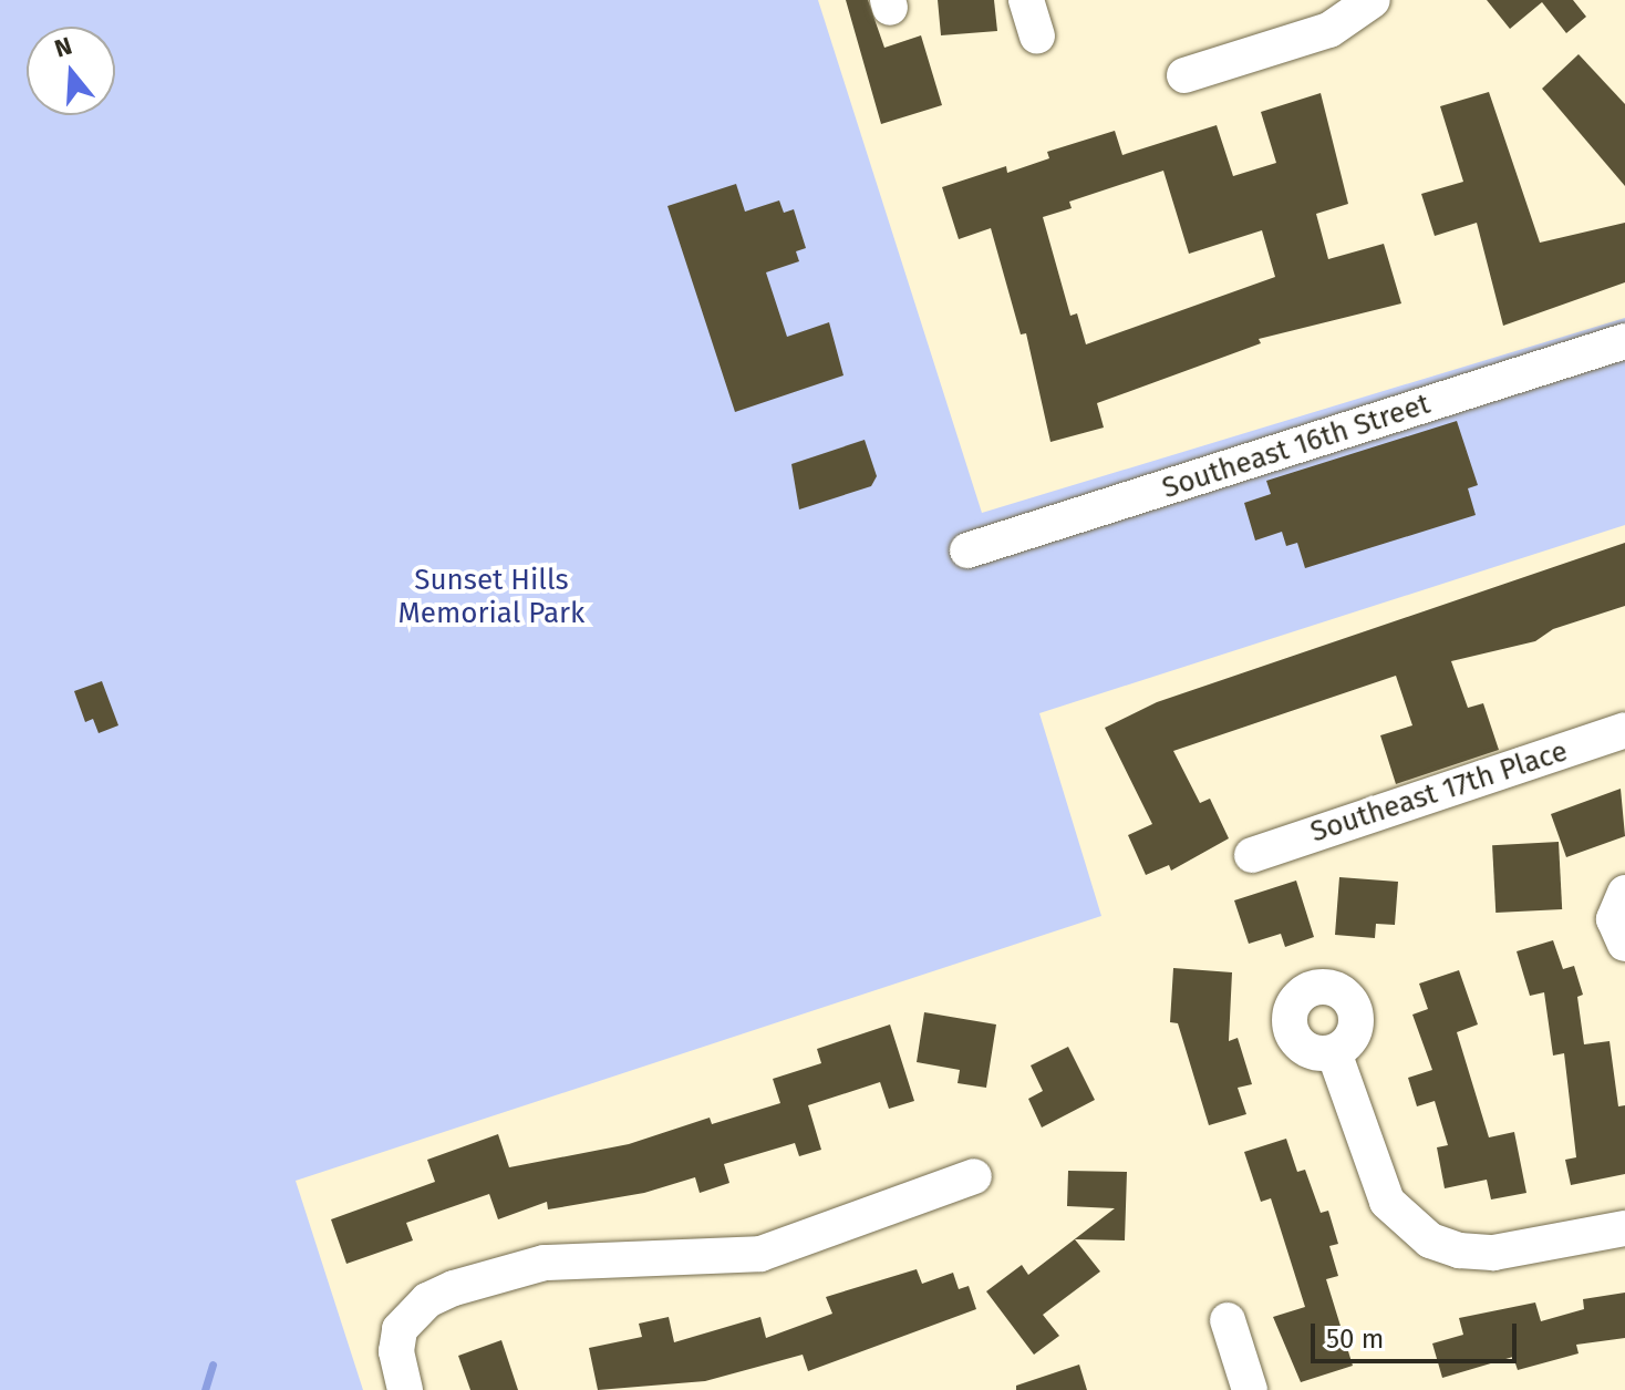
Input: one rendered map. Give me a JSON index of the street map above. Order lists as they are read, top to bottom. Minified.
{"streets":{"street":["Southeast 16th Street","Southeast 17th Place"]},"parks":["Sunset Hills Memorial Park"],"scale_bar":"50 m","north":"top"}
